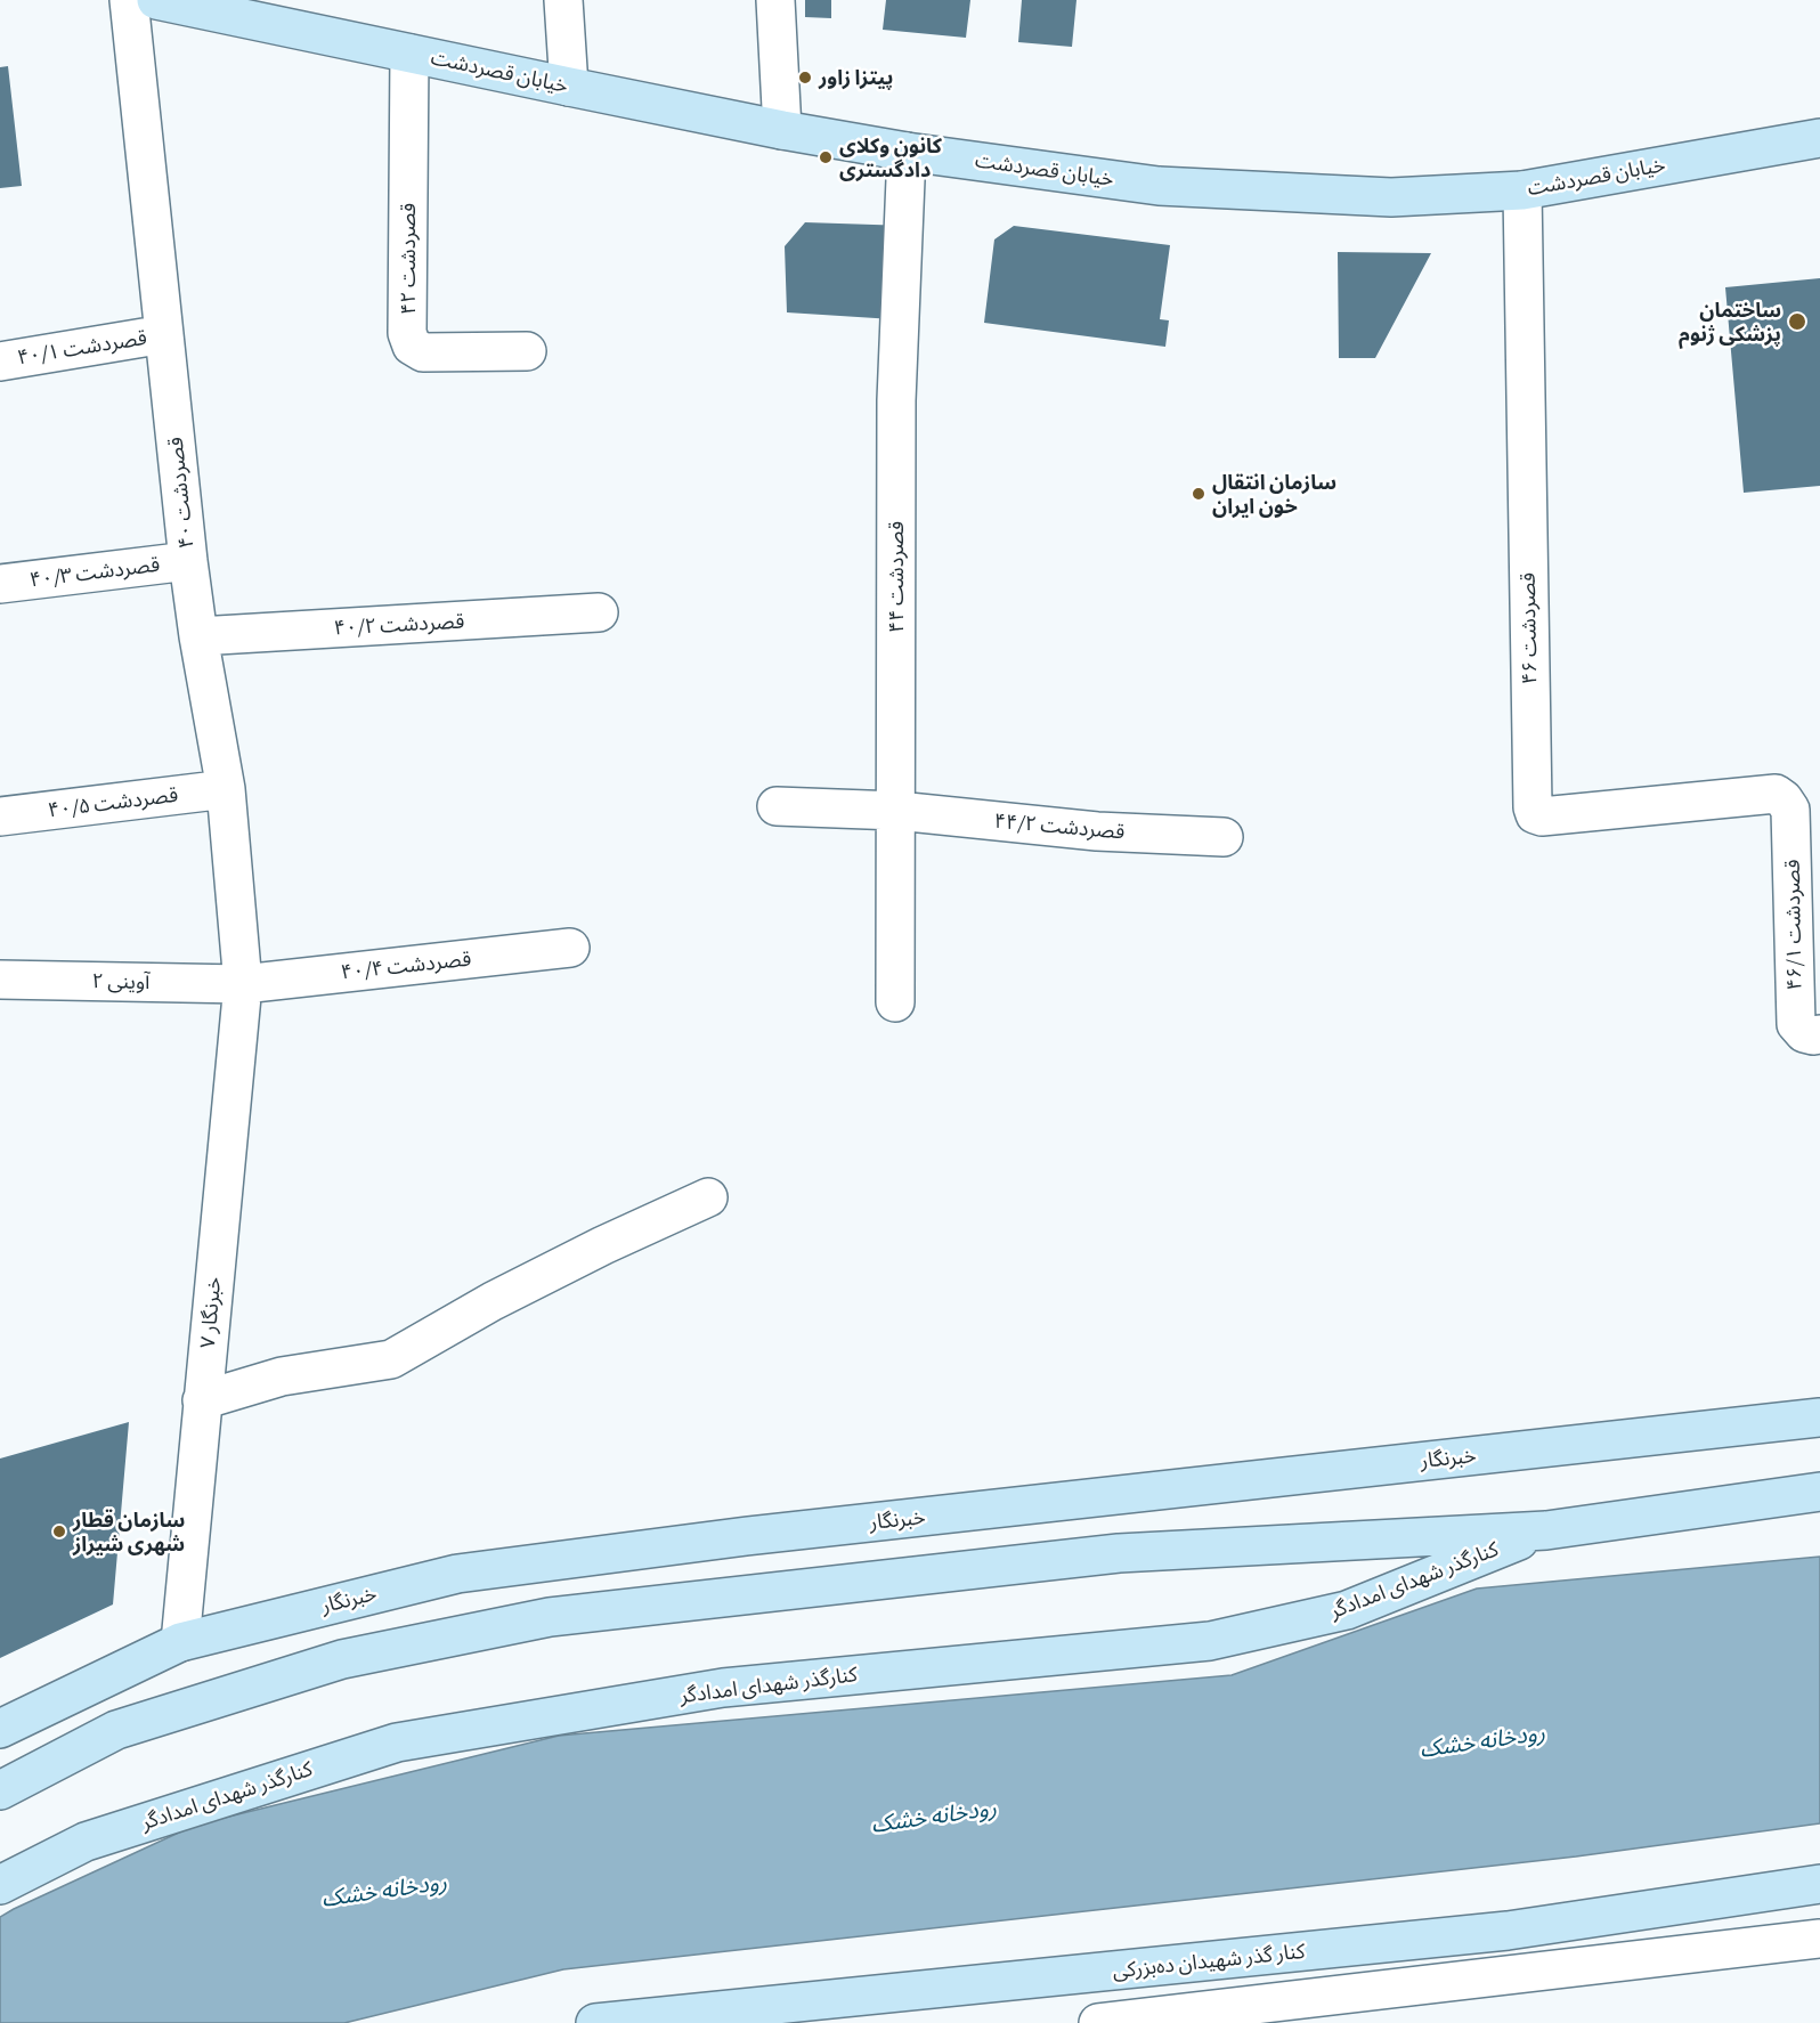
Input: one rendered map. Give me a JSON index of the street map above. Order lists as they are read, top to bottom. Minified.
{"streets":{"main road":["خیابان قصردشت","خبرنگار","کنارگذر شهدای امدادگر","کنار گذر شهیدان ده‌بزرکی"],"street":["۴۲ قصردشت","۴۰/۱ قصردشت","۴۰ قصردشت","۴۰/۳ قصردشت","۴۴ قصردشت","۴۰/۲ قصردشت","۴۶ قصردشت","۴۰/۵ قصردشت","۴۴/۲ قصردشت","۴۶/۱ قصردشت","۴۰/۴ قصردشت","۲ آوینی","۷ خبرنگار"]},"crossings":[["خیابان قصردشت","۴۲ قصردشت"],["خیابان قصردشت","۴۴ قصردشت"],["خیابان قصردشت","۴۶ قصردشت"],["۴۰/۱ قصردشت","۴۰ قصردشت"],["۴۰ قصردشت","۴۰/۳ قصردشت"],["۴۰ قصردشت","۴۰/۲ قصردشت"],["۴۰ قصردشت","۴۰/۵ قصردشت"],["۴۰ قصردشت","۴۰/۴ قصردشت"],["۴۰ قصردشت","۲ آوینی"],["۴۰ قصردشت","۷ خبرنگار"],["۴۴ قصردشت","۴۴/۲ قصردشت"],["۴۶ قصردشت","۴۶/۱ قصردشت"],["۴۰/۴ قصردشت","۲ آوینی"],["۴۰/۴ قصردشت","۷ خبرنگار"],["۲ آوینی","۷ خبرنگار"],["۷ خبرنگار","خبرنگار"]],"water":["رودخانه خشک"],"places":["پیتزا زاور","کانون وکلای دادگستری","ساختمان پزشکی ژنوم","سازمان انتقال خون ایران","سازمان قطار شهری شیراز"]}
